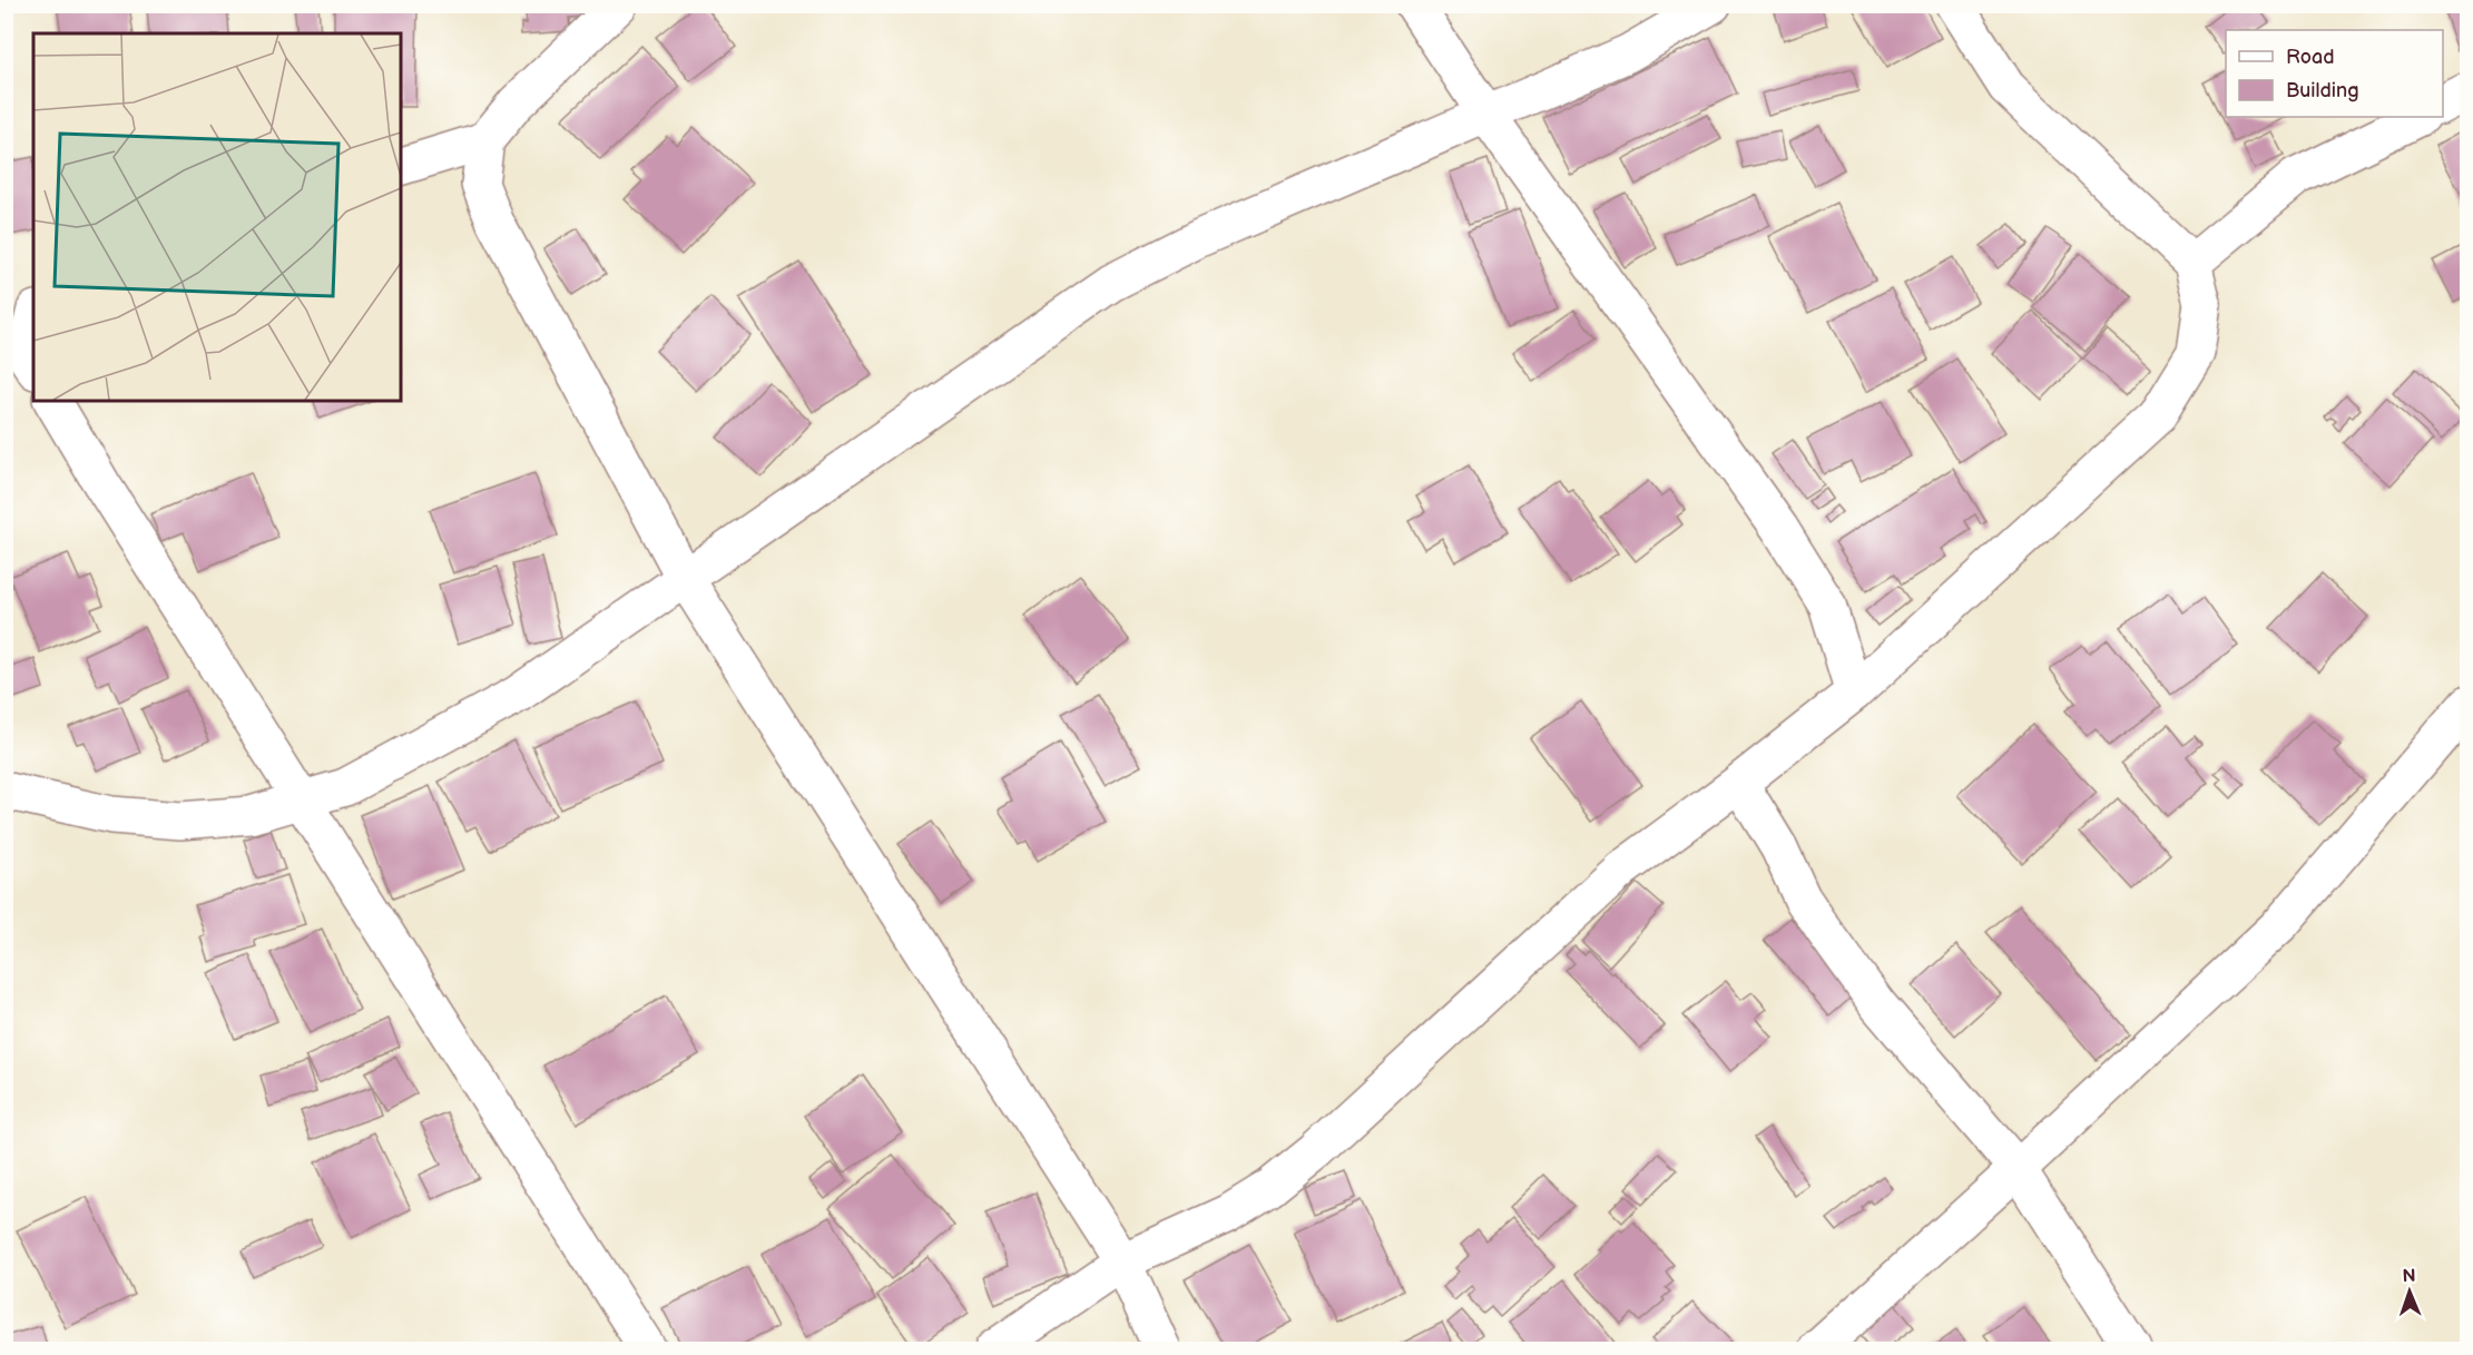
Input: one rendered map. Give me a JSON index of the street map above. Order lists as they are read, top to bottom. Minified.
{"legend":["Road","Building"],"north":"top"}
